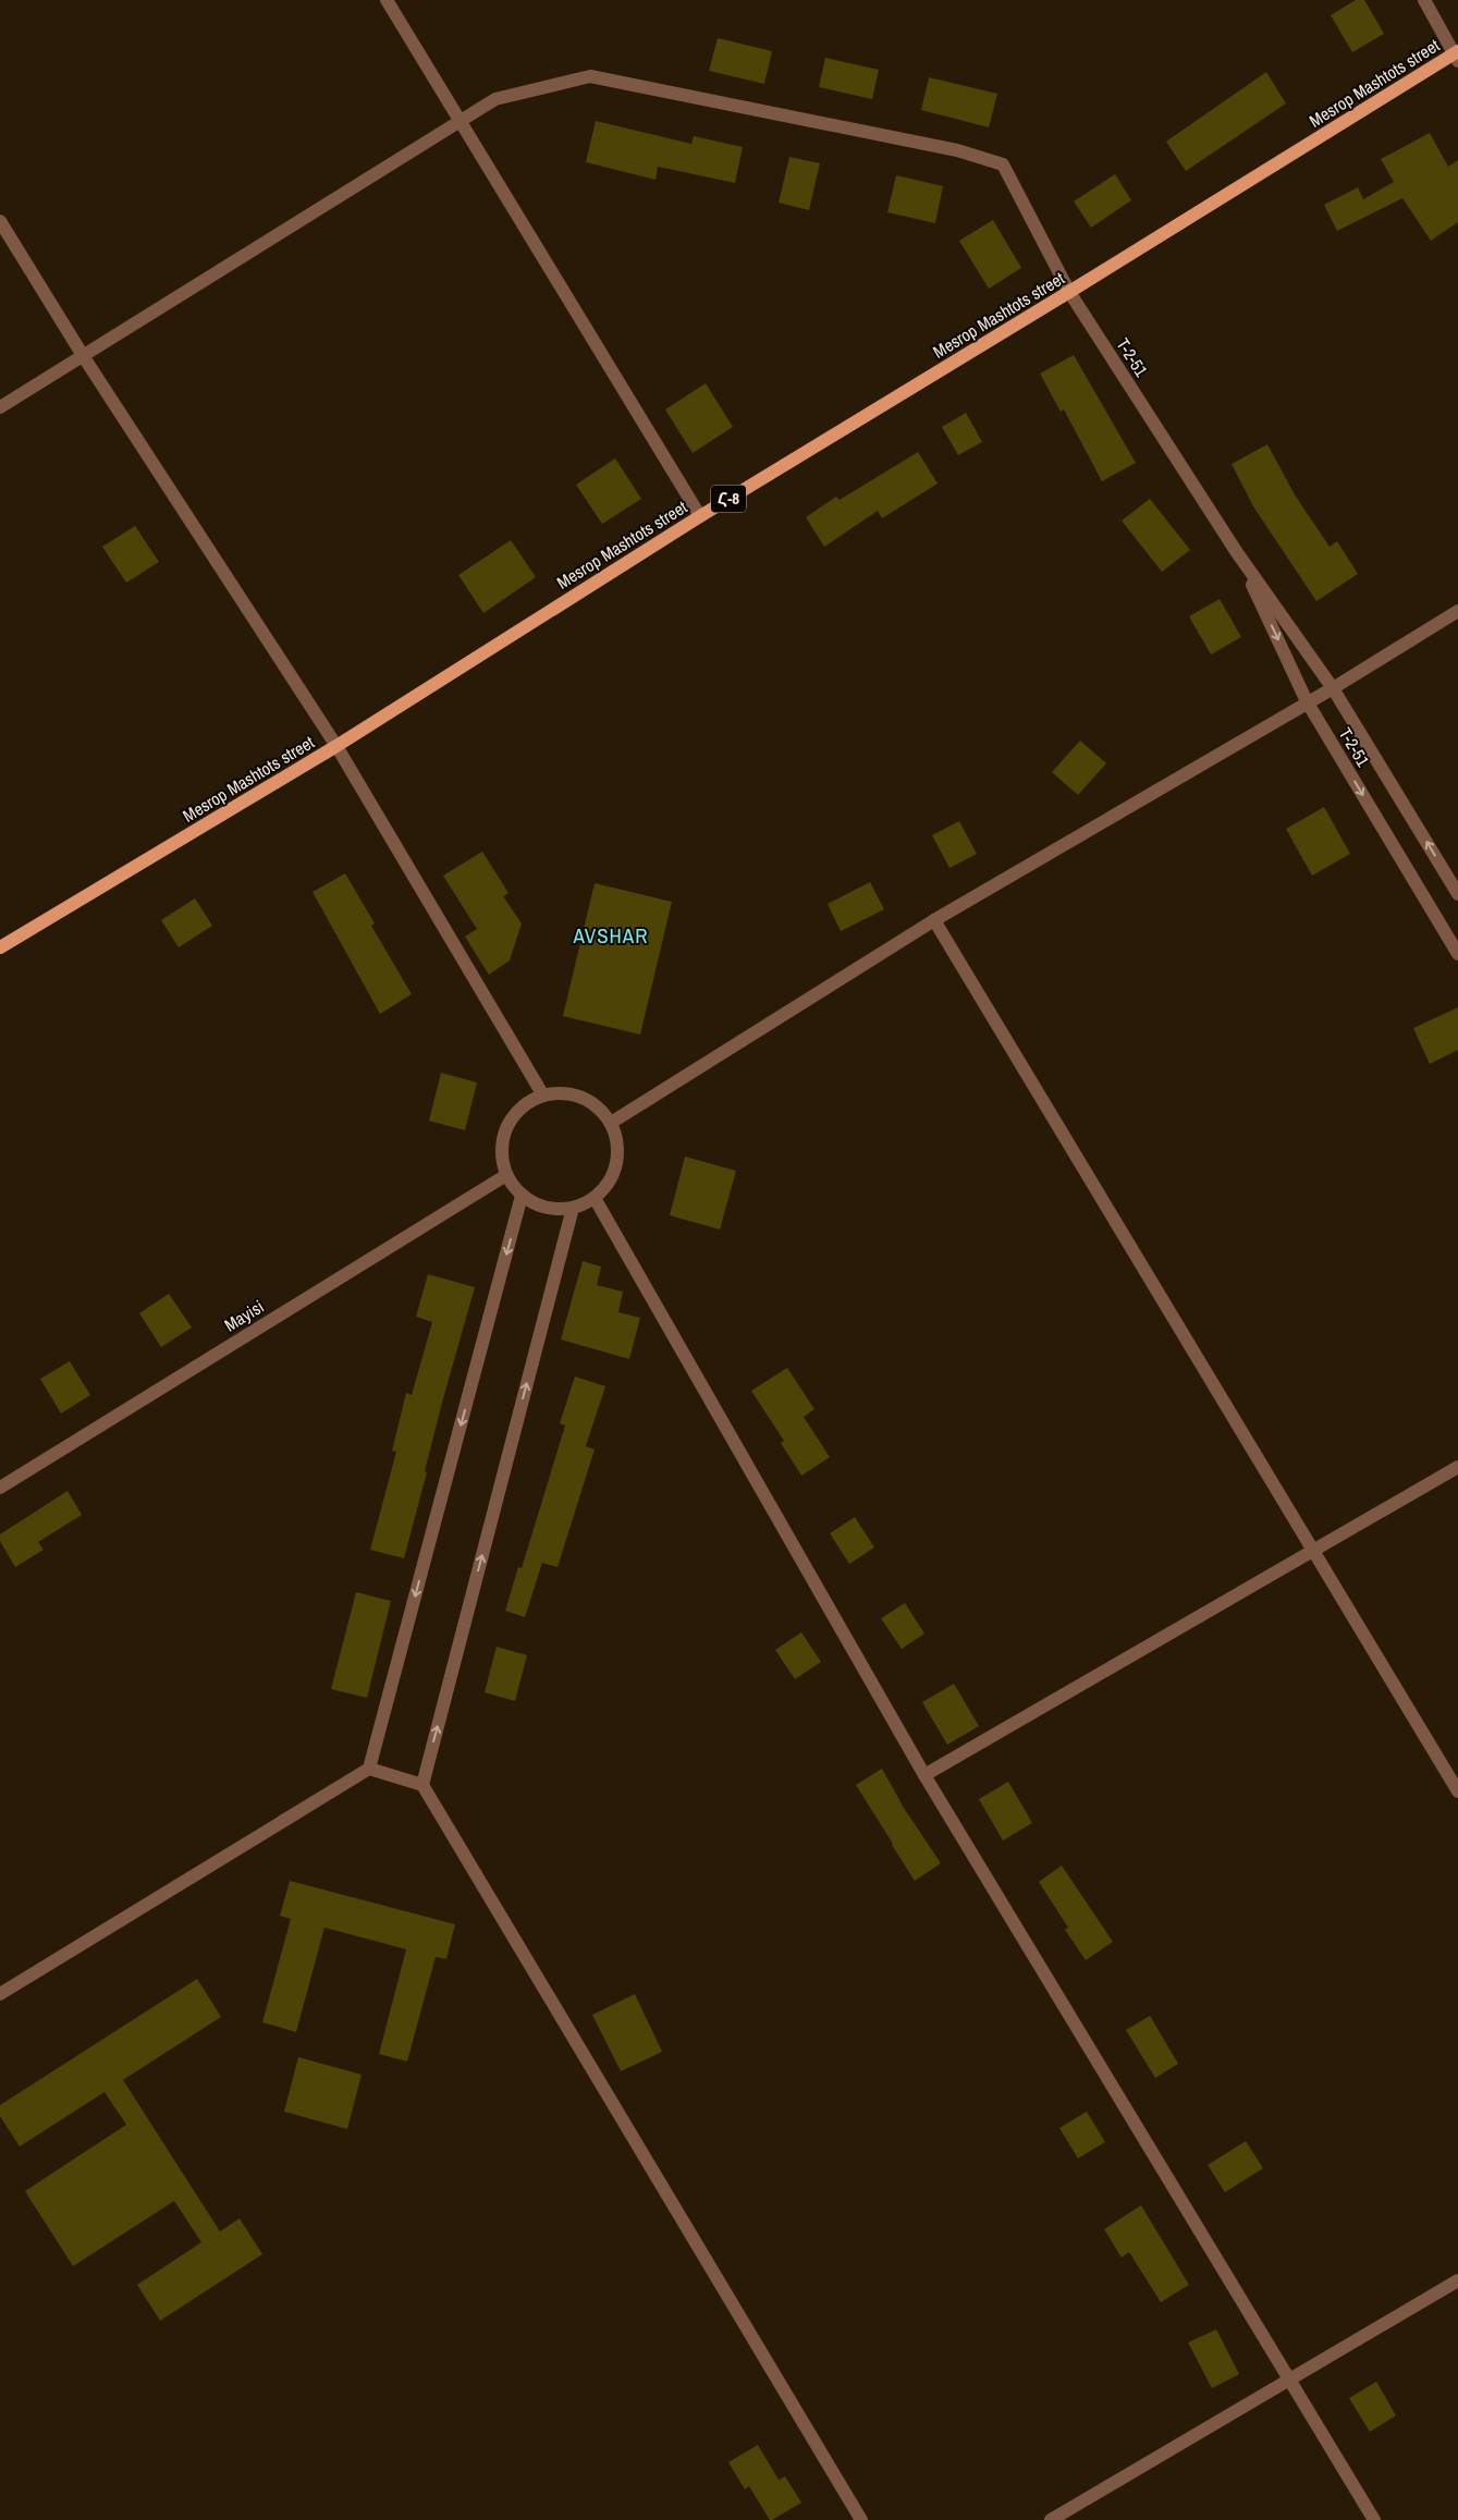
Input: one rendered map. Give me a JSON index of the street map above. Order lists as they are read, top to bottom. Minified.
{"streets":{"main road":["Mesrop Mashtots street","Հ-8"],"street":["T-2-51","Mayisi"]},"crossings":[["Mesrop Mashtots street","T-2-51"]],"districts":["AVSHAR"]}
